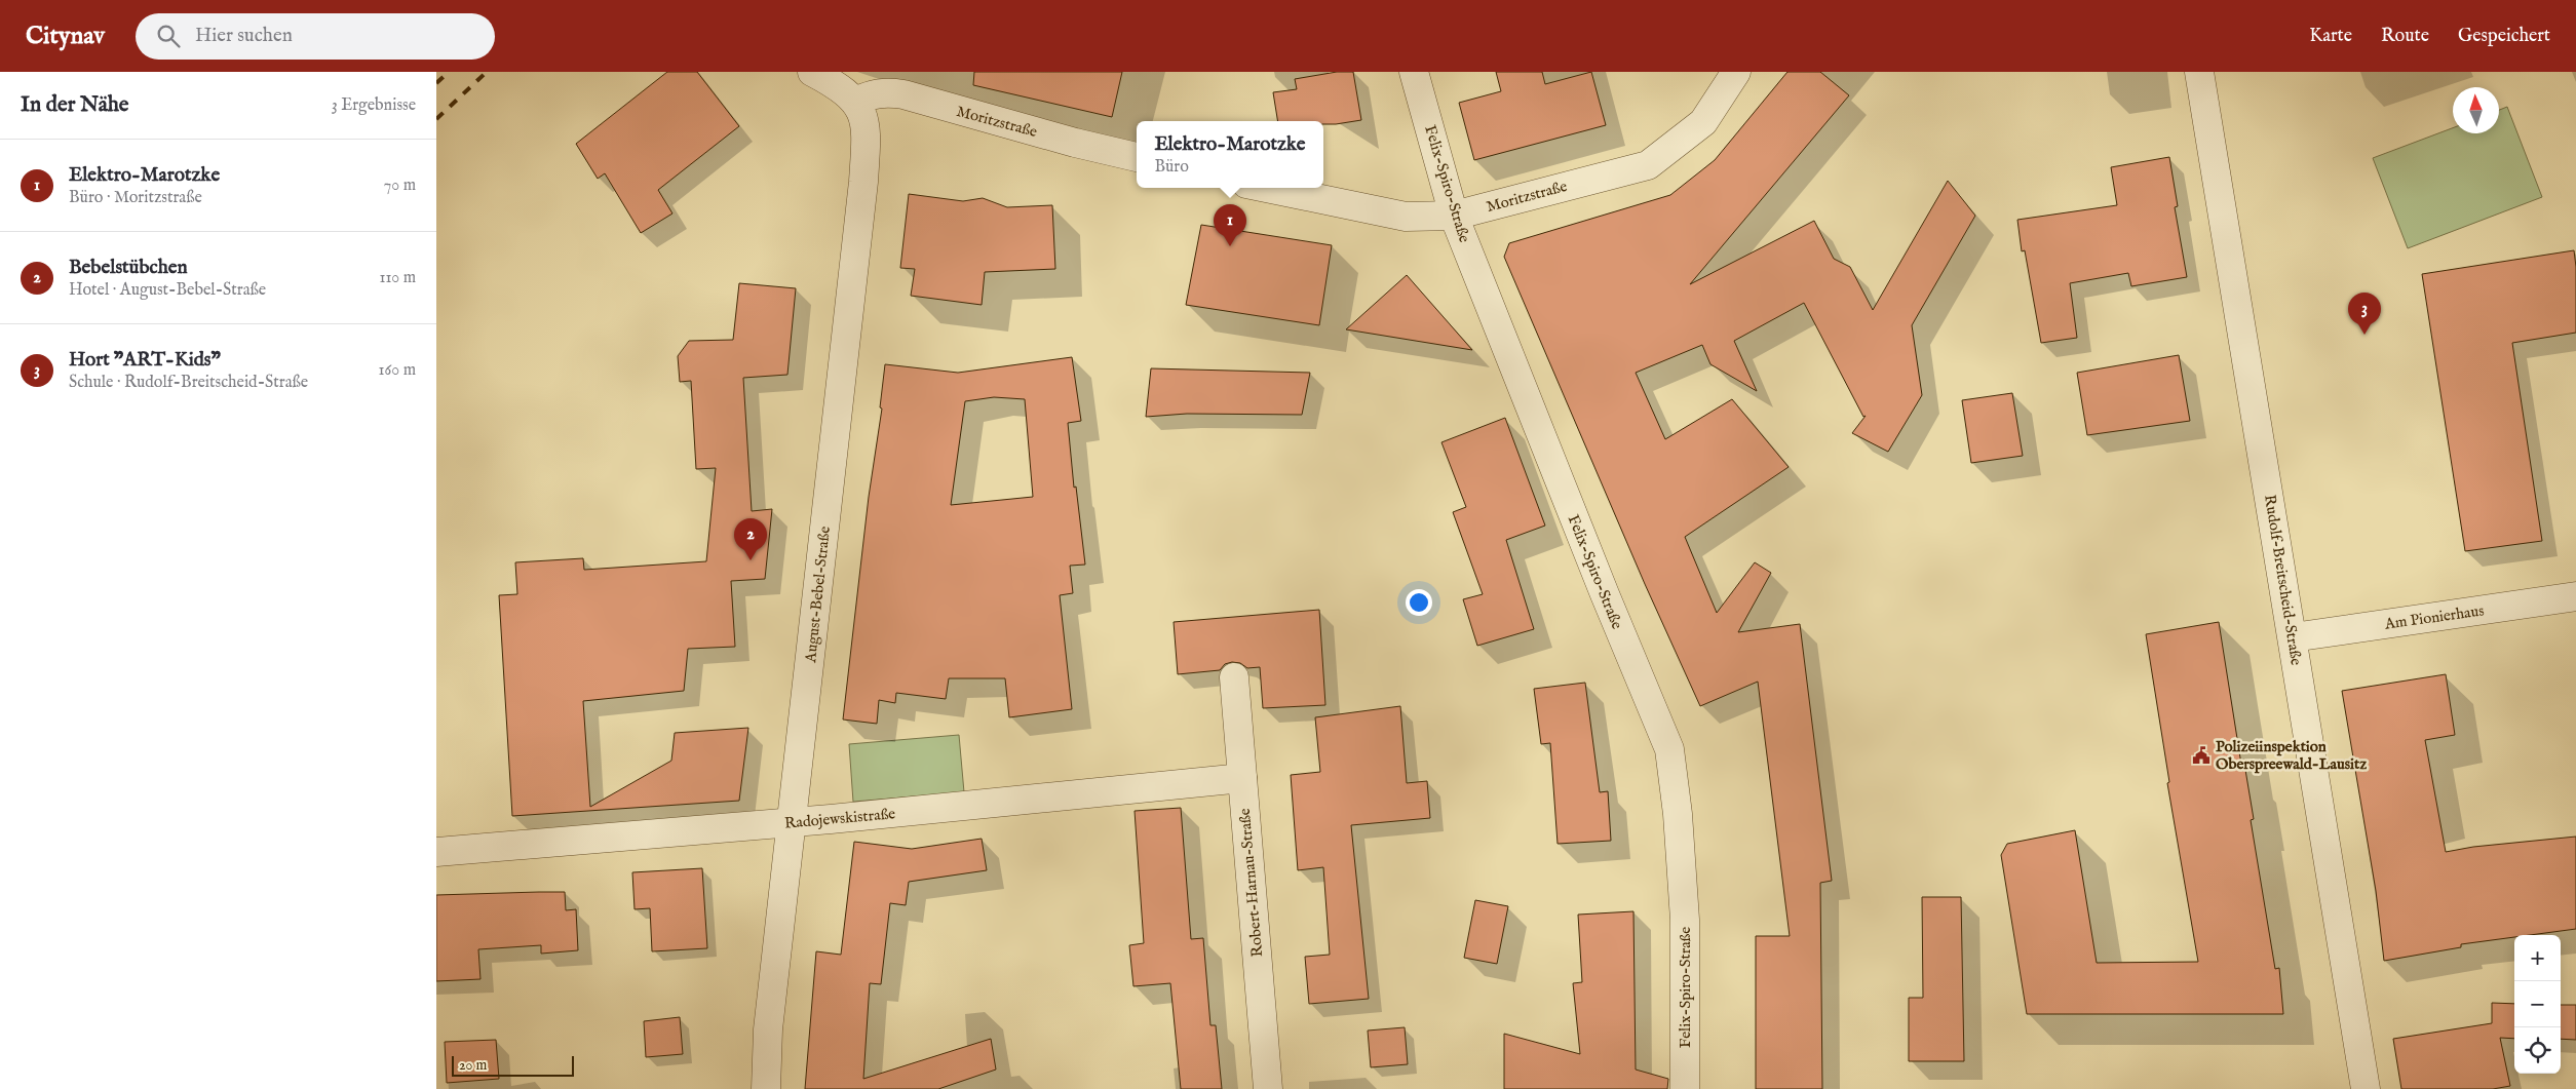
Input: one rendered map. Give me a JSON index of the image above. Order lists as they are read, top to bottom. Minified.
{"streets":{"street":["Moritzstraße","Felix-Spiro-Straße","Rudolf-Breitscheid-Straße","August-Bebel-Straße","Am Pionierhaus","Radojewskistraße","Robert-Harnau-Straße"]},"crossings":[["Moritzstraße","Felix-Spiro-Straße"],["Moritzstraße","August-Bebel-Straße"],["Rudolf-Breitscheid-Straße","Am Pionierhaus"],["August-Bebel-Straße","Radojewskistraße"],["Radojewskistraße","Robert-Harnau-Straße"]],"places":{"public building":["Polizeiinspektion Oberspreewald-Lausitz"]},"scale_bar":"20 m","north":"top","page":{"header":"Citynav","search":"Hier suchen","nav":["Karte","Route","Gespeichert"],"heading":["In der Nähe","3 Ergebnisse"],"popup":["Elektro-Marotzke","Büro"],"list":[{"mark":"1","name":"Elektro-Marotzke","note":"Büro · Moritzstraße","value":"70 m"},{"mark":"2","name":"Bebelstübchen","note":"Hotel · August-Bebel-Straße","value":"110 m"},{"mark":"3","name":"Hort \"ART-Kids\"","note":"Schule · Rudolf-Breitscheid-Straße","value":"160 m"}],"pins":["1","3","2"],"map_buttons":["+","−"],"scale":"20 m"}}
